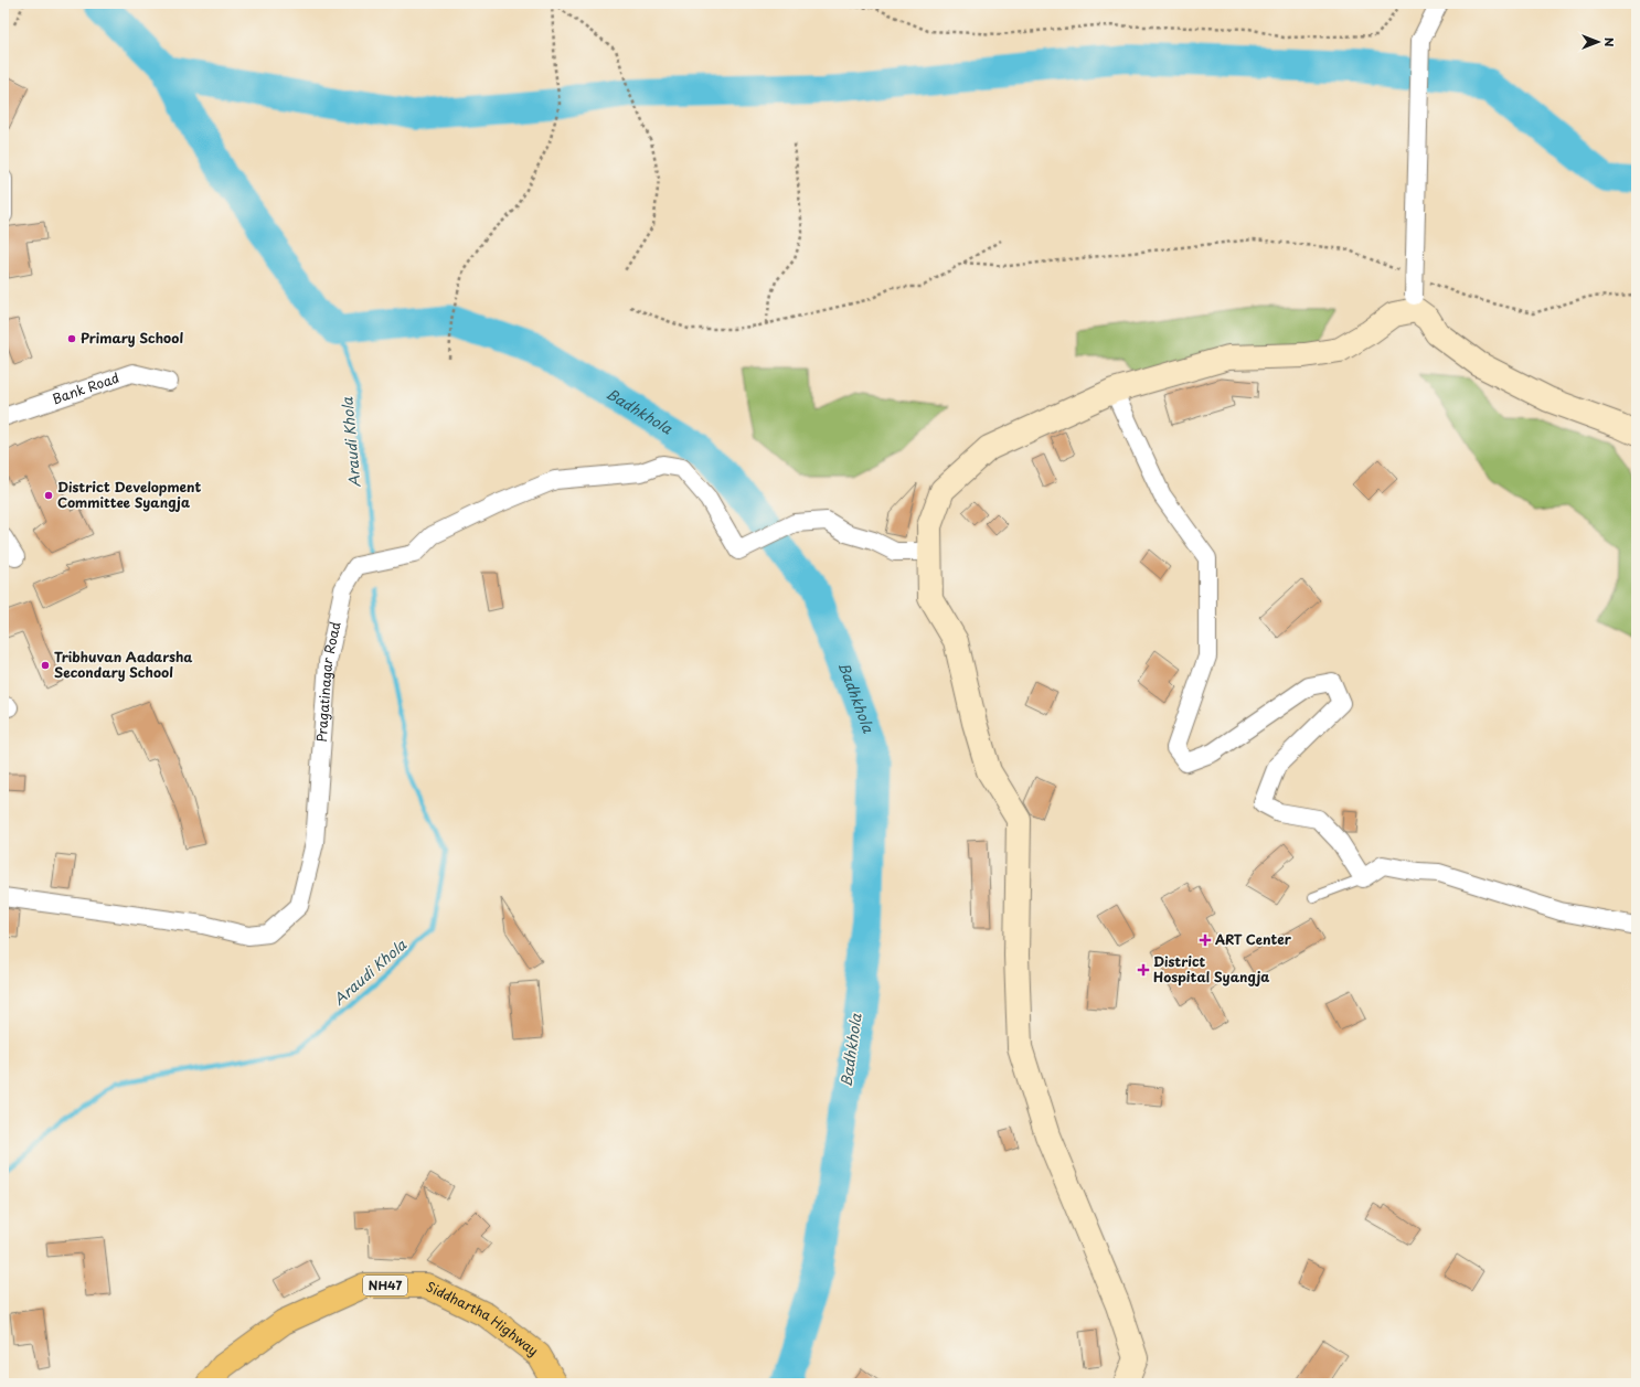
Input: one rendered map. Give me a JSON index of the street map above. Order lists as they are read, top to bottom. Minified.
{"streets":{"highway":["NH47","Siddhartha Highway"],"street":["Bank Road","Pragatinagar Road"]},"water":["Badhkhola","Araudi Khola"],"places":{"other":["Primary School","District Development Committee Syangja","Tribhuvan Aadarsha Secondary School"],"health":["ART Center","District Hospital Syangja"]},"north":"right"}
